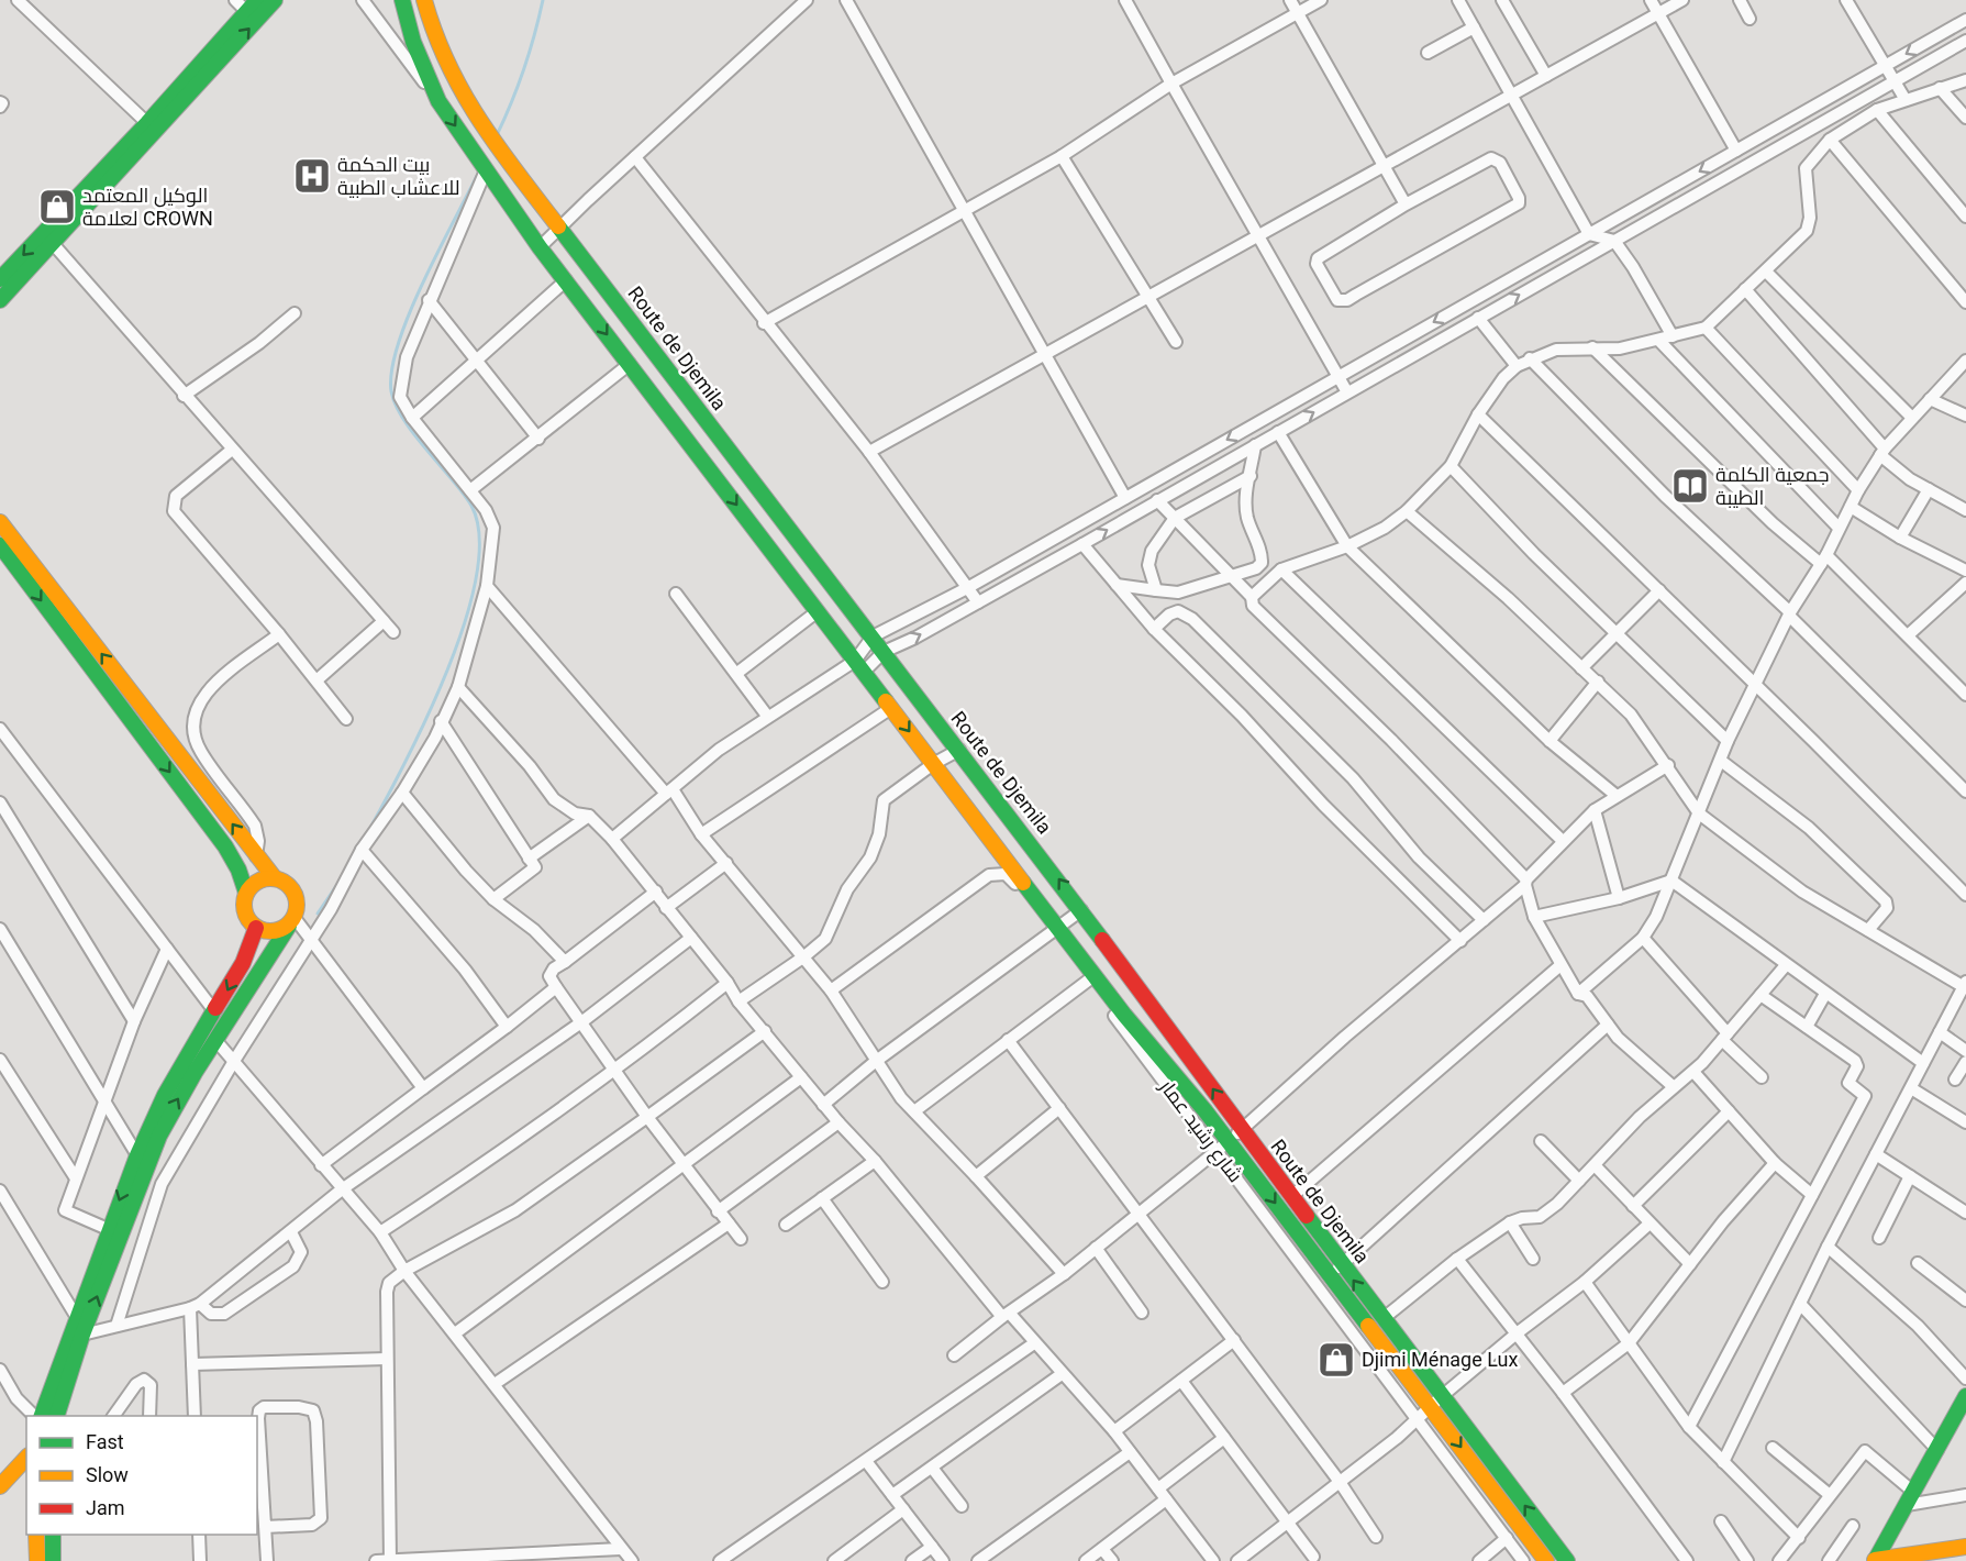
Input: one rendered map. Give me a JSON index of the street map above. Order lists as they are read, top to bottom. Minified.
{"streets":{"main road":["Route de Djemila"],"street":["شارع رشيد عمار"]},"places":{"hospital":["بيت الحكمة للاعشاب الطبية"],"shop":["الوكيل المعتمد لعلامة CROWN","Djimi Ménage Lux"],"library":["جمعية الكلمة الطيبة"]},"legend":["Fast","Slow","Jam"]}
